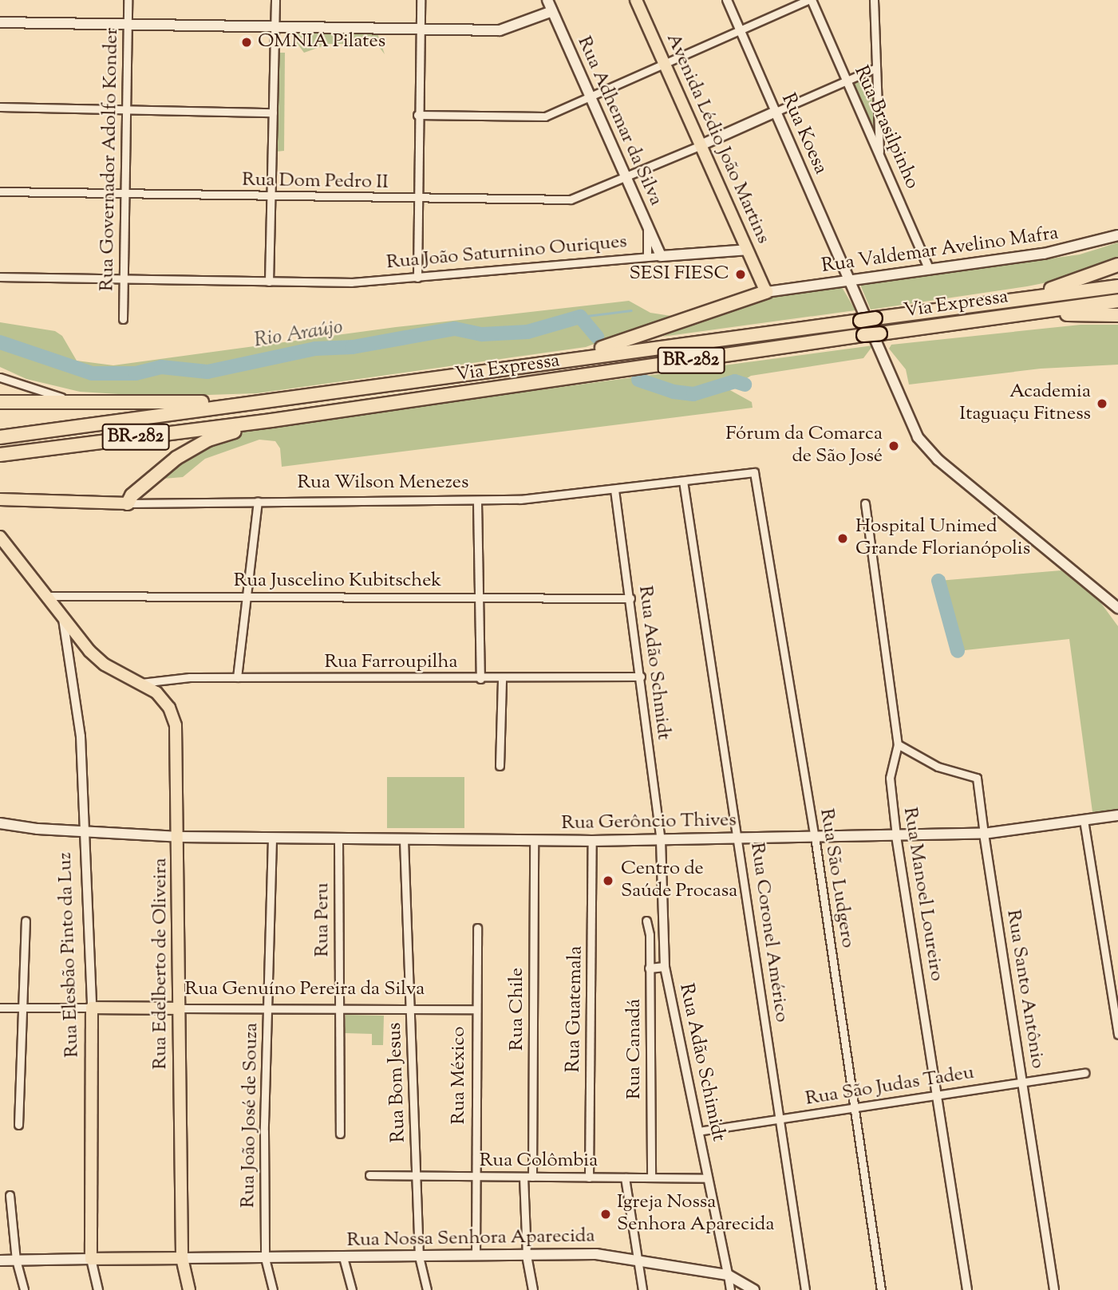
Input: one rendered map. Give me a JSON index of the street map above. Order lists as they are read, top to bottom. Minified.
{"streets":{"highway":["Via Expressa","BR-282"],"main road":["Rua Adhemar da Silva","Rua Koesa","Avenida Lédio João Martins","Rua Valdemar Avelino Mafra","Rua João Saturnino Ouriques","Rua Wilson Menezes","Rua Gerôncio Thives","Rua Elesbão Pinto da Luz","Rua Edelberto de Oliveira","Rua Genuíno Pereira da Silva","Rua Nossa Senhora Aparecida"],"street":["Rua Brasilpinho","Rua Governador Adolfo Konder","Rua Dom Pedro II","Rua Juscelino Kubitschek","Rua Farroupilha","Rua Adão Schmidt","Rua São Ludgero","Rua Manoel Loureiro","Rua Peru","Rua Coronel Américo","Rua Santo Antônio","Rua Chile","Rua Guatemala","Rua Canadá","Rua Adão Schimidt","Rua México","Rua Bom Jesus","Rua São Judas Tadeu","Rua João José de Souza","Rua Colômbia"]},"crossings":[["Rua Adhemar da Silva","Rua Dom Pedro II"],["Rua Adhemar da Silva","Rua João Saturnino Ouriques"],["Rua Brasilpinho","Rua Valdemar Avelino Mafra"],["Rua Koesa","Rua Valdemar Avelino Mafra"],["Avenida Lédio João Martins","Rua Dom Pedro II"],["Avenida Lédio João Martins","Rua Valdemar Avelino Mafra"],["Avenida Lédio João Martins","Rua João Saturnino Ouriques"],["Rua Governador Adolfo Konder","Rua Dom Pedro II"],["Rua Governador Adolfo Konder","Rua João Saturnino Ouriques"],["Rua Wilson Menezes","Rua Adão Schmidt"],["Rua Wilson Menezes","Rua São Ludgero"],["Rua Wilson Menezes","Rua Coronel Américo"],["Rua Juscelino Kubitschek","Rua Adão Schmidt"],["Rua Juscelino Kubitschek","Rua Edelberto de Oliveira"],["Rua Farroupilha","Rua Adão Schmidt"],["Rua Farroupilha","Rua Edelberto de Oliveira"],["Rua Adão Schmidt","Rua Gerôncio Thives"],["Rua Adão Schmidt","Rua Adão Schimidt"],["Rua Gerôncio Thives","Rua São Ludgero"],["Rua Gerôncio Thives","Rua Manoel Loureiro"],["Rua Gerôncio Thives","Rua Peru"],["Rua Gerôncio Thives","Rua Coronel Américo"],["Rua Gerôncio Thives","Rua Elesbão Pinto da Luz"],["Rua Gerôncio Thives","Rua Edelberto de Oliveira"],["Rua Gerôncio Thives","Rua Santo Antônio"],["Rua Gerôncio Thives","Rua Chile"],["Rua Gerôncio Thives","Rua Guatemala"],["Rua Gerôncio Thives","Rua Adão Schimidt"],["Rua Gerôncio Thives","Rua Bom Jesus"],["Rua Gerôncio Thives","Rua João José de Souza"],["Rua São Ludgero","Rua São Judas Tadeu"],["Rua Manoel Loureiro","Rua Santo Antônio"],["Rua Manoel Loureiro","Rua São Judas Tadeu"],["Rua Peru","Rua Genuíno Pereira da Silva"],["Rua Coronel Américo","Rua São Judas Tadeu"],["Rua Elesbão Pinto da Luz","Rua Edelberto de Oliveira"],["Rua Elesbão Pinto da Luz","Rua Genuíno Pereira da Silva"],["Rua Edelberto de Oliveira","Rua Genuíno Pereira da Silva"],["Rua Edelberto de Oliveira","Rua Nossa Senhora Aparecida"],["Rua Santo Antônio","Rua São Judas Tadeu"],["Rua Genuíno Pereira da Silva","Rua México"],["Rua Genuíno Pereira da Silva","Rua Bom Jesus"],["Rua Genuíno Pereira da Silva","Rua João José de Souza"],["Rua Chile","Rua Colômbia"],["Rua Chile","Rua Nossa Senhora Aparecida"],["Rua Guatemala","Rua Colômbia"],["Rua Canadá","Rua Colômbia"],["Rua Adão Schimidt","Rua São Judas Tadeu"],["Rua Adão Schimidt","Rua Colômbia"],["Rua Adão Schimidt","Rua Nossa Senhora Aparecida"],["Rua México","Rua Colômbia"],["Rua México","Rua Nossa Senhora Aparecida"],["Rua Bom Jesus","Rua Colômbia"],["Rua Bom Jesus","Rua Nossa Senhora Aparecida"],["Rua João José de Souza","Rua Nossa Senhora Aparecida"]],"water":["Rio Araújo"],"places":["OMNIA Pilates","SESI FIESC","Academia Itaguaçu Fitness","Fórum da Comarca de São José","Hospital Unimed Grande Florianópolis","Centro de Saúde Procasa","Igreja Nossa Senhora Aparecida"]}
